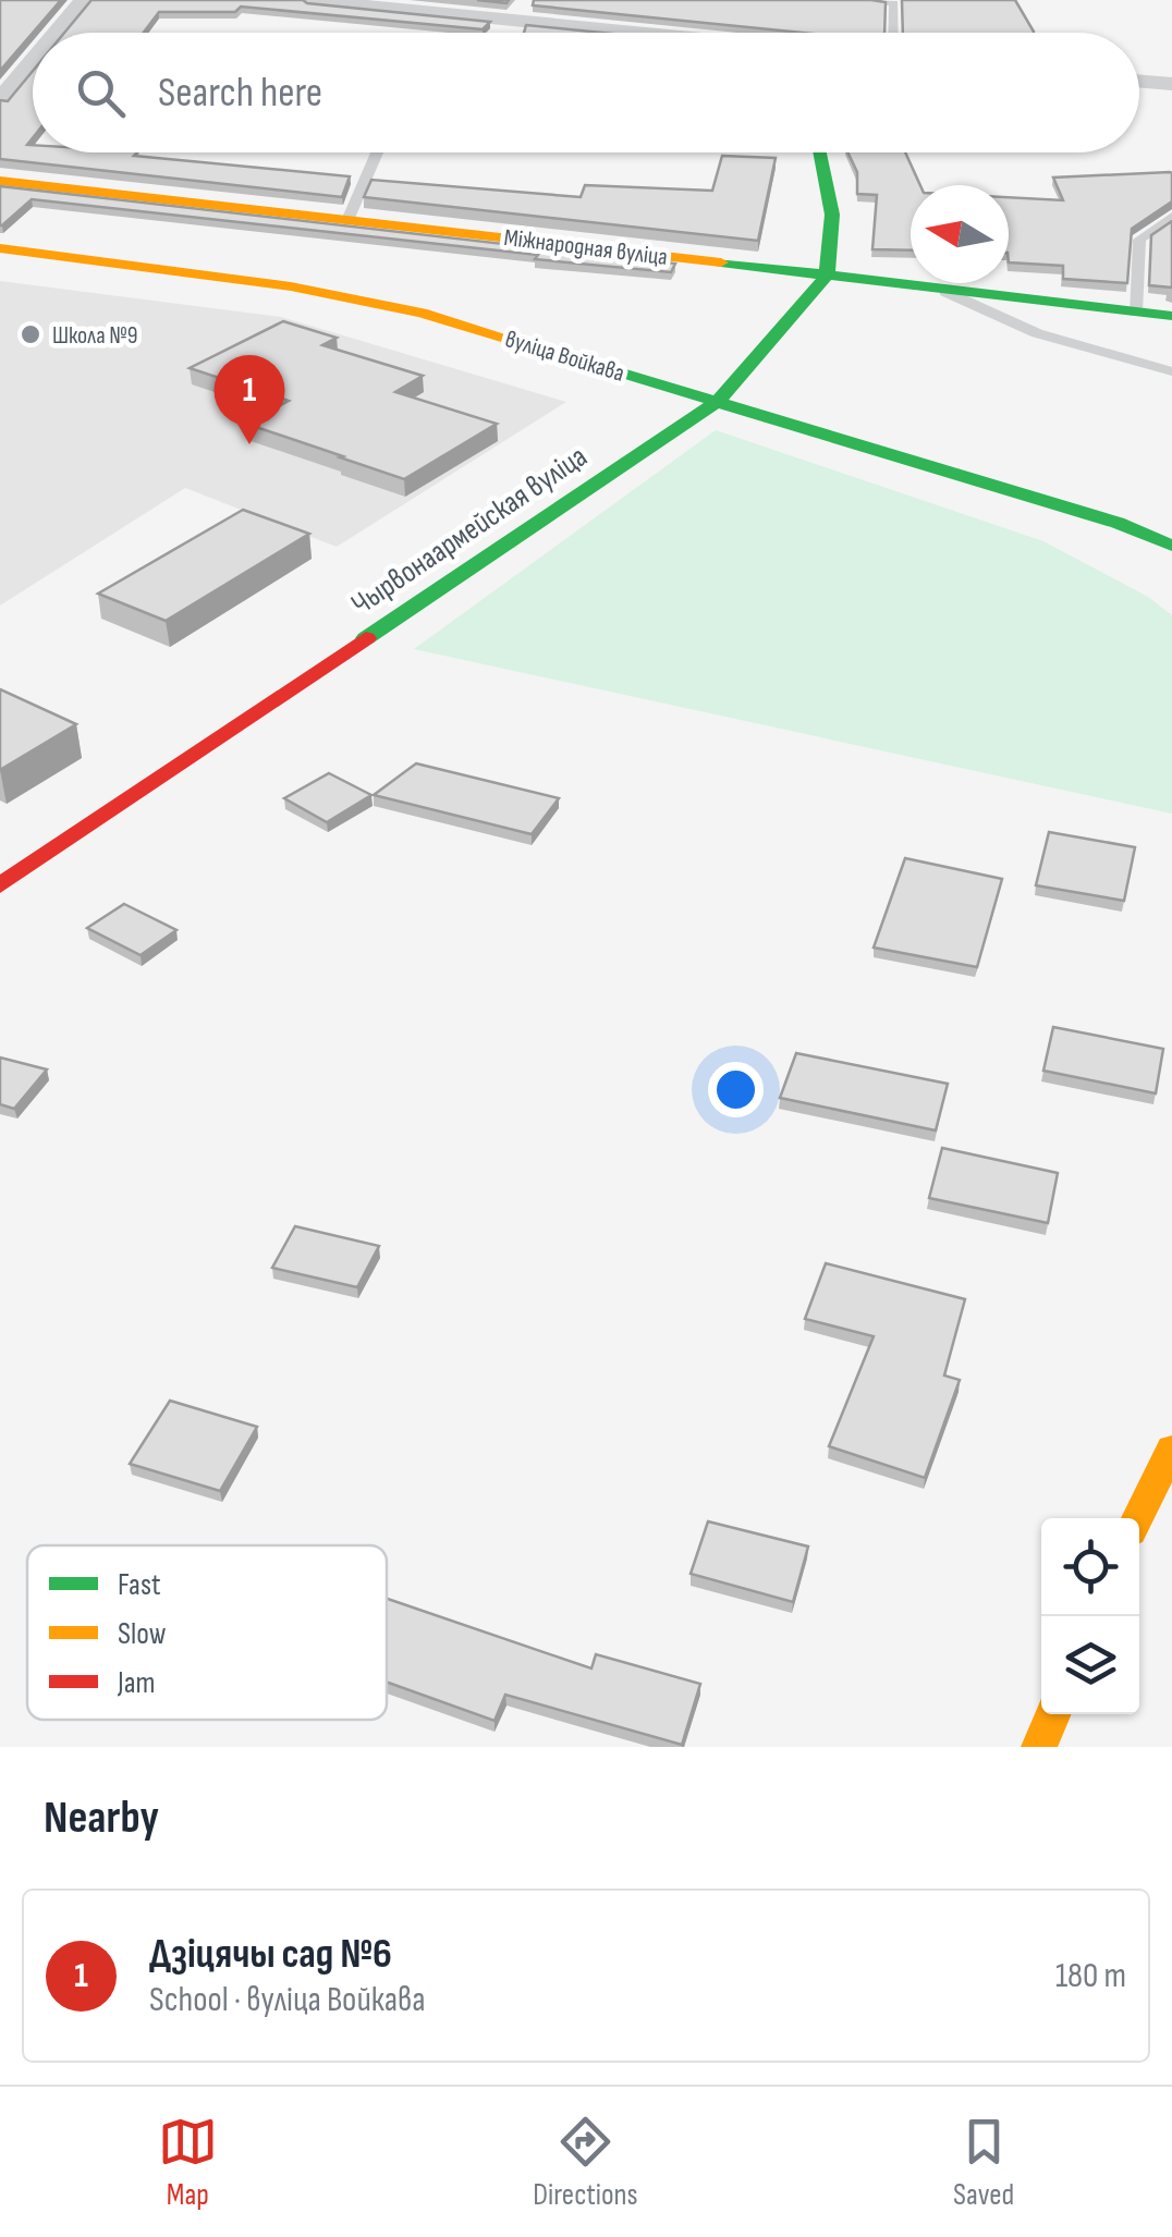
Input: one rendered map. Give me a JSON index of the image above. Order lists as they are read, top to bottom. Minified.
{"streets":{"street":["Міжнародная вуліца","вуліца Войкава","Чырвонаармейская вуліца"]},"crossings":[["Міжнародная вуліца","Чырвонаармейская вуліца"],["вуліца Войкава","Чырвонаармейская вуліца"]],"places":["Школа №9"],"legend":["Fast","Slow","Jam"],"north":"left","page":{"search":"Search here","pins":"1","heading":"Nearby","list":[{"mark":"1","name":"Дзіцячы сад №6","note":"School · вуліца Войкава","value":"180 m"}],"nav":["Map","Directions","Saved"]}}
